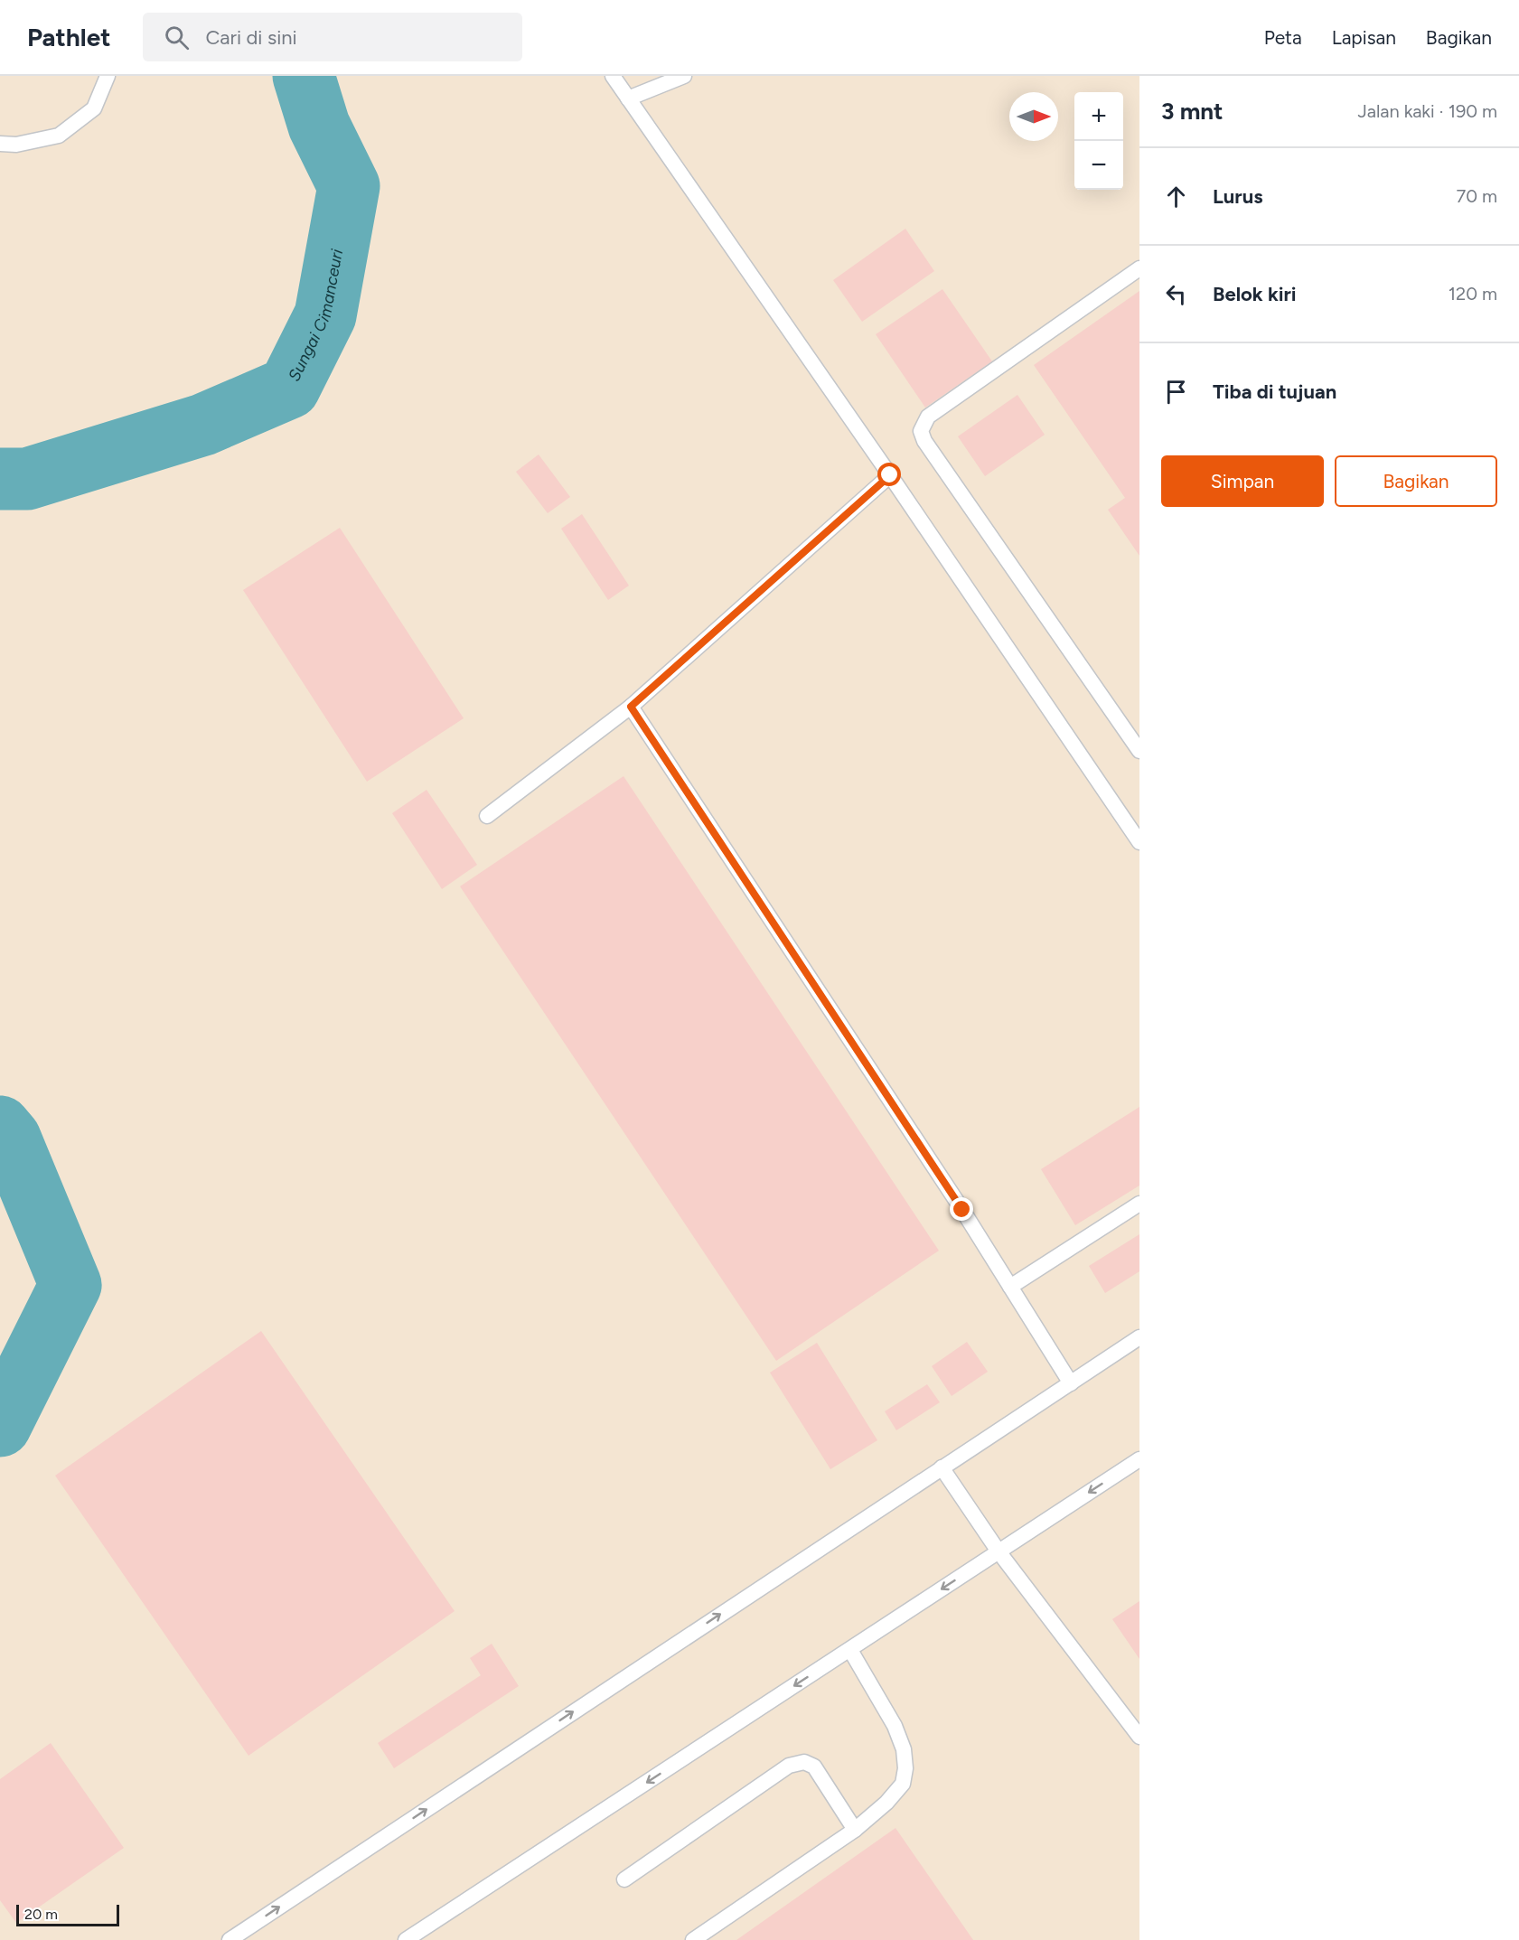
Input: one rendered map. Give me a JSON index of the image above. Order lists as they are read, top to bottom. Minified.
{"water":["Sungai Cimanceuri"],"scale_bar":"20 m","north":"right","page":{"header":"Pathlet","search":"Cari di sini","nav":["Peta","Lapisan","Bagikan"],"heading":["3 mnt","Jalan kaki · 190 m"],"map_buttons":["+","−"],"list":[["Lurus","70 m"],["Belok kiri","120 m"],"Tiba di tujuan"],"buttons":["Simpan","Bagikan"],"scale":"20 m"}}
